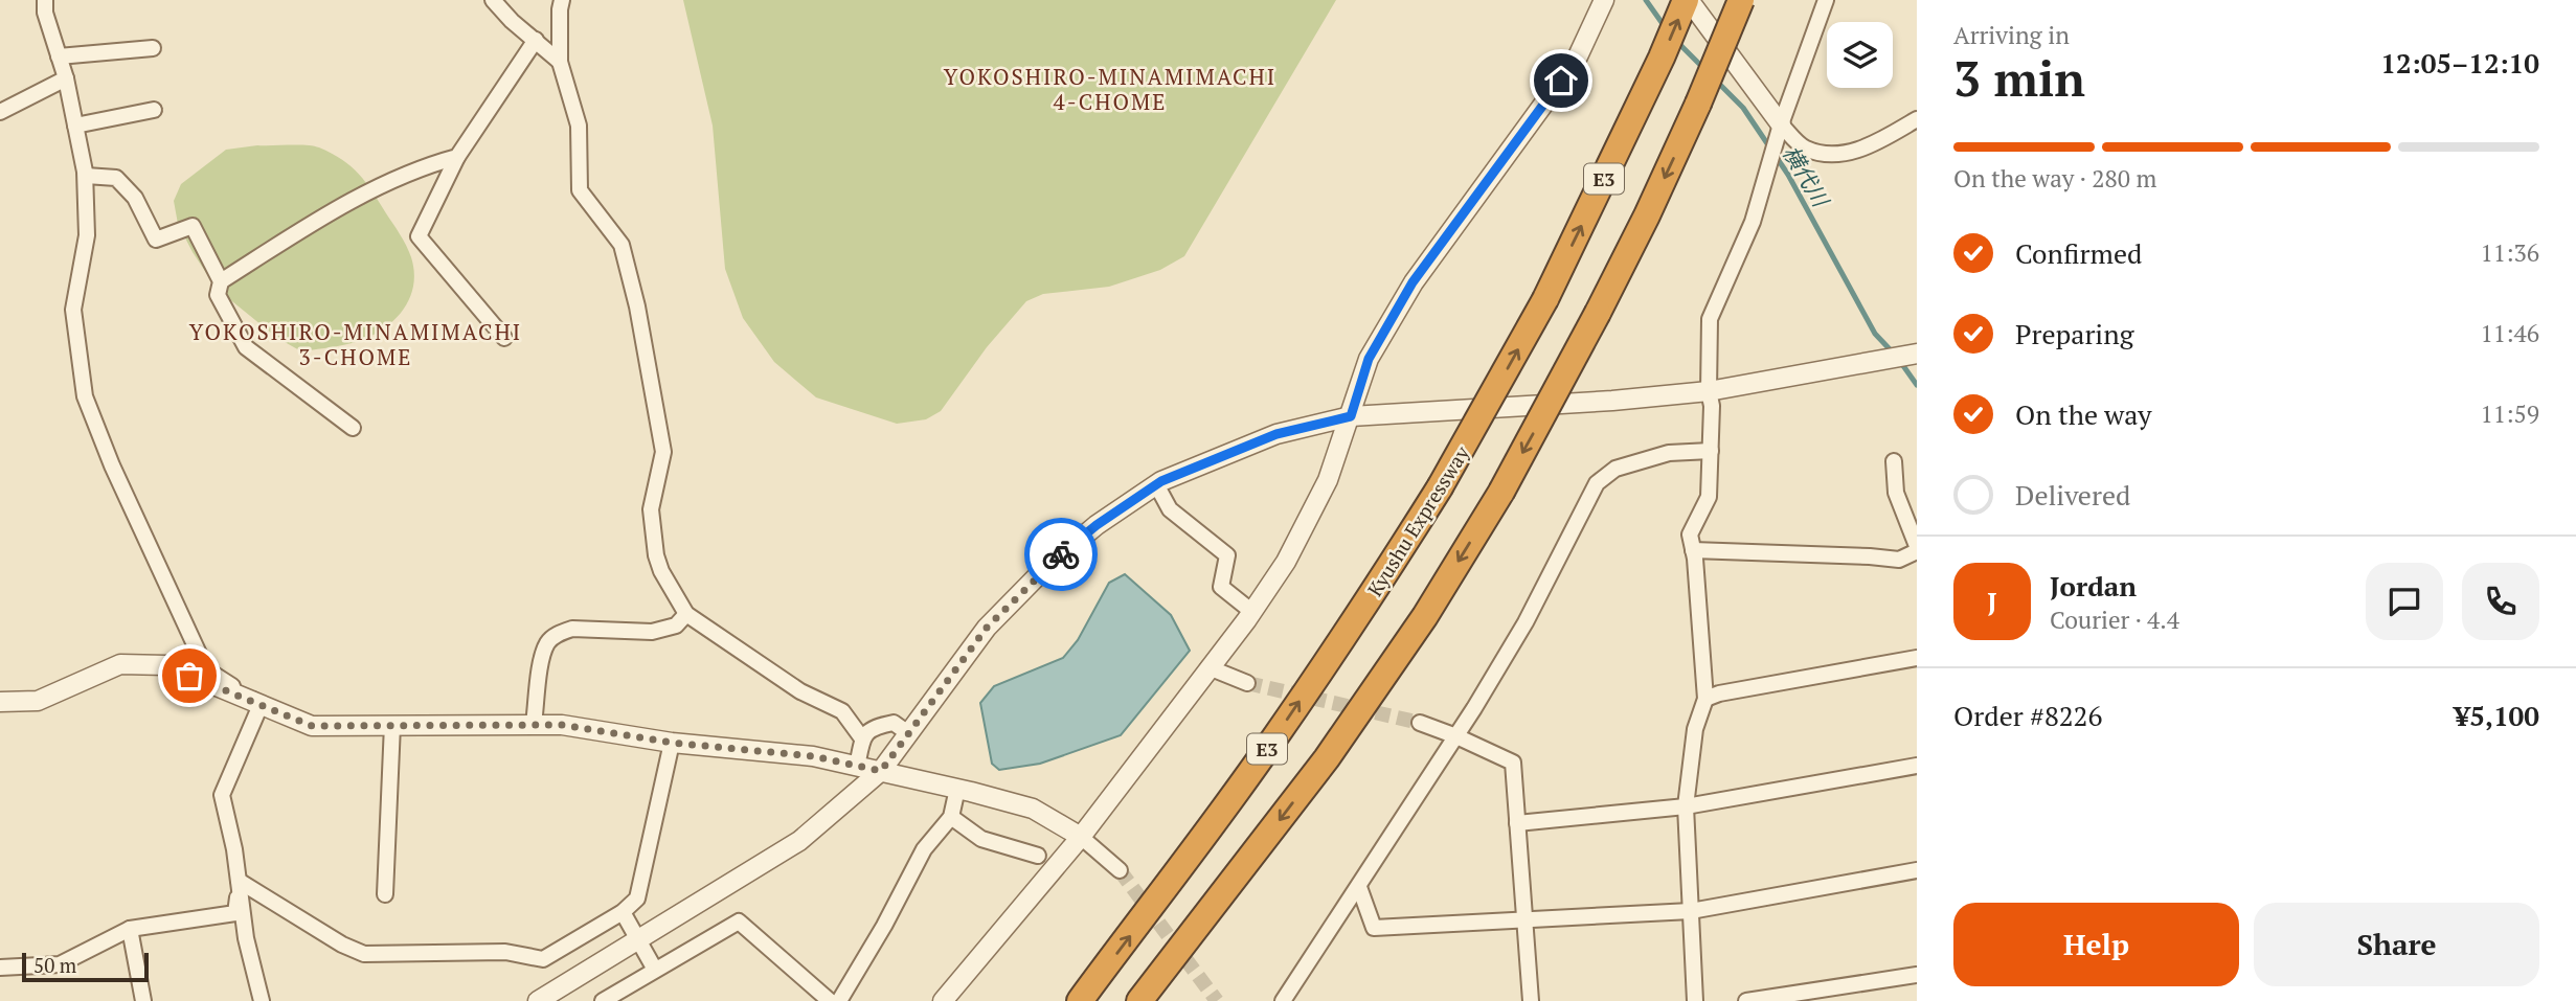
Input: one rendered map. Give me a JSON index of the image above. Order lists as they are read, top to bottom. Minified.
{"streets":{"highway":["E3","Kyushu Expressway"]},"districts":["YOKOSHIRO-MINAMIMACHI 4-CHOME","YOKOSHIRO-MINAMIMACHI 3-CHOME"],"water":["横代川"],"scale_bar":"50 m","page":{"heading":["3 min","Arriving in","12:05–12:10"],"panel":["Jordan","Courier · 4.4","Order #8226","¥5,100"],"bar":"On the way · 280 m","list":[["Confirmed","11:36"],["Preparing","11:46"],["On the way","11:59"],"Delivered"],"round":"J","buttons":["Help","Share"],"scale":"50 m"}}
